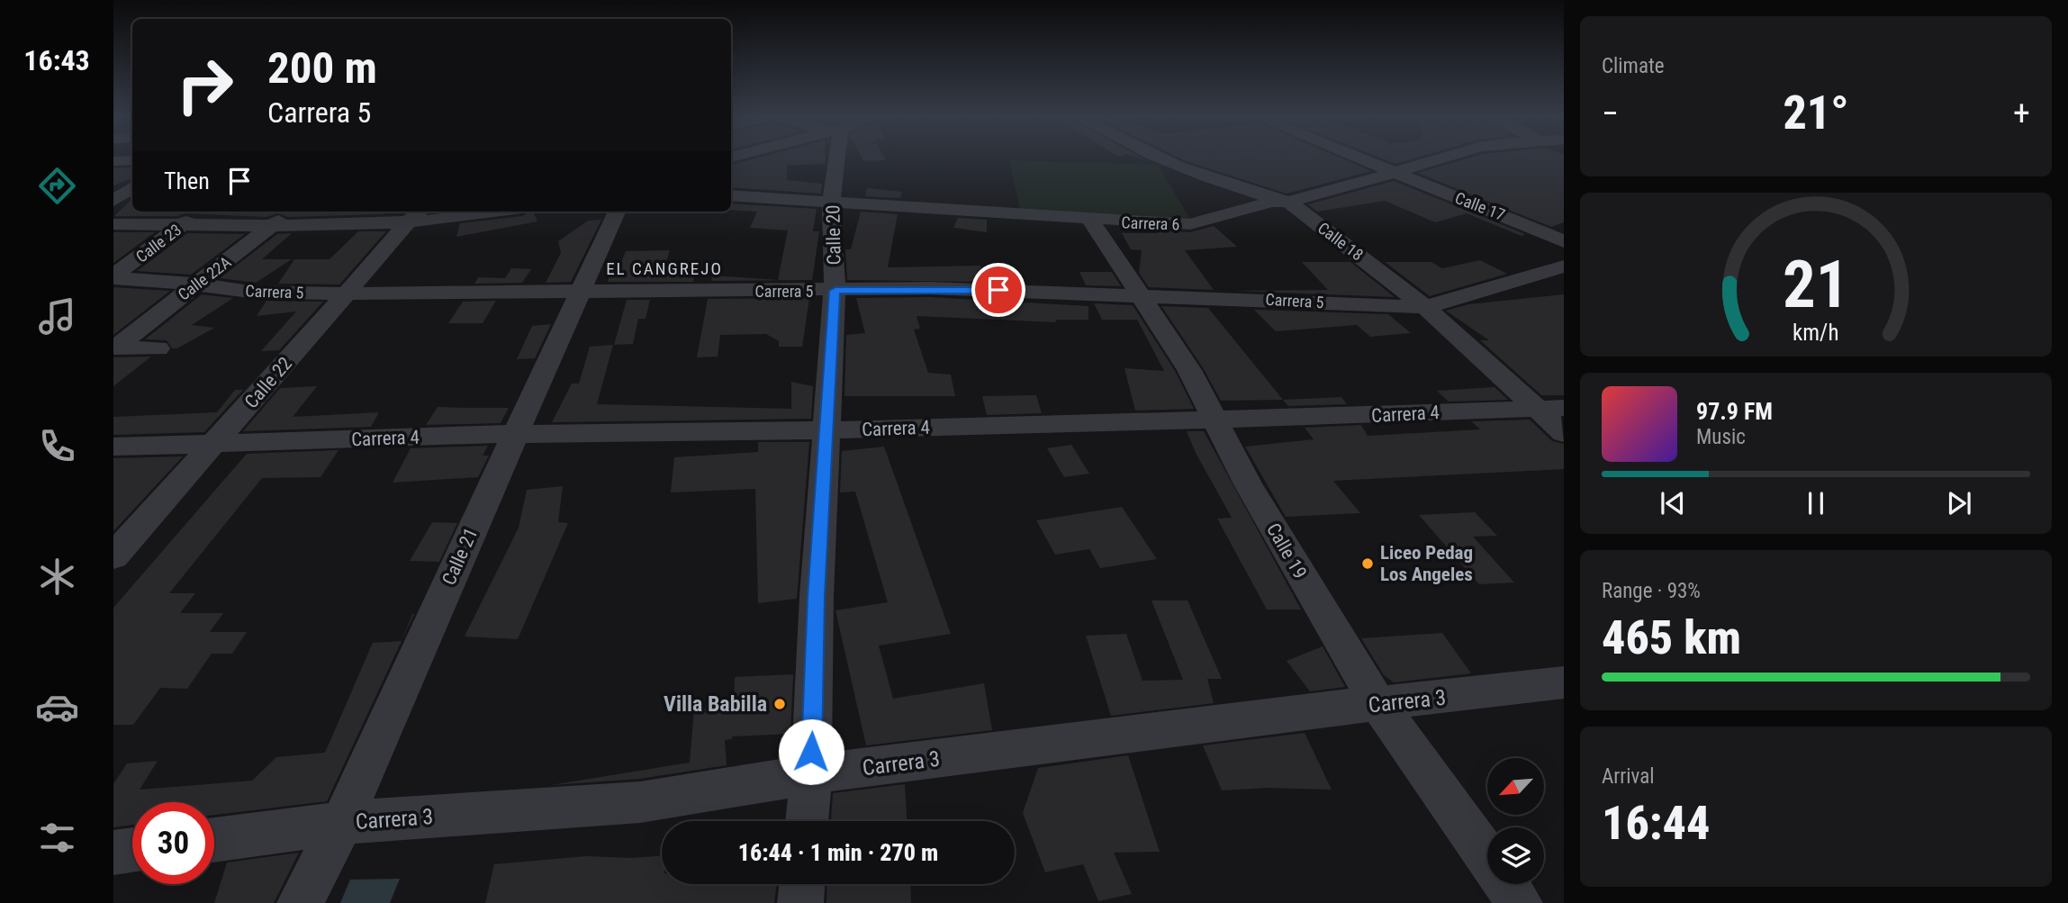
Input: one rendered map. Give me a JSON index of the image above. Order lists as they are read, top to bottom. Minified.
{"streets":{"street":["Calle 17","Carrera 6","Calle 20","Calle 18","Calle 23","Calle 22A","Carrera 5","Calle 22","Carrera 4","Calle 19","Calle 21","Carrera 3"]},"crossings":[["Calle 17","Carrera 6"],["Carrera 6","Calle 20"],["Carrera 6","Calle 18"],["Carrera 6","Calle 19"],["Calle 20","Carrera 5"],["Calle 20","Carrera 4"],["Calle 20","Carrera 3"],["Calle 18","Carrera 5"],["Calle 18","Carrera 4"],["Calle 23","Carrera 5"],["Calle 22A","Carrera 5"],["Carrera 5","Calle 22"],["Carrera 5","Calle 19"],["Carrera 5","Calle 21"],["Calle 22","Carrera 4"],["Carrera 4","Calle 19"],["Carrera 4","Calle 21"],["Calle 19","Carrera 3"],["Calle 21","Carrera 3"]],"districts":["EL CANGREJO"],"places":["Liceo Pedag Los Angeles","Villa Babilla"],"north":"bottom left","page":{"tabs":"16:43","tile":["Climate",["Range · 93%","465 km"],["Arrival","16:44"]],"turn":["200 m","Carrera 5"],"heat":["−","21°","+"],"then":"Then","song":["97.9 FM","Music"],"limit":"30","trip":"16:44 · 1 min · 270 m","gauge":["21","km/h"]}}
